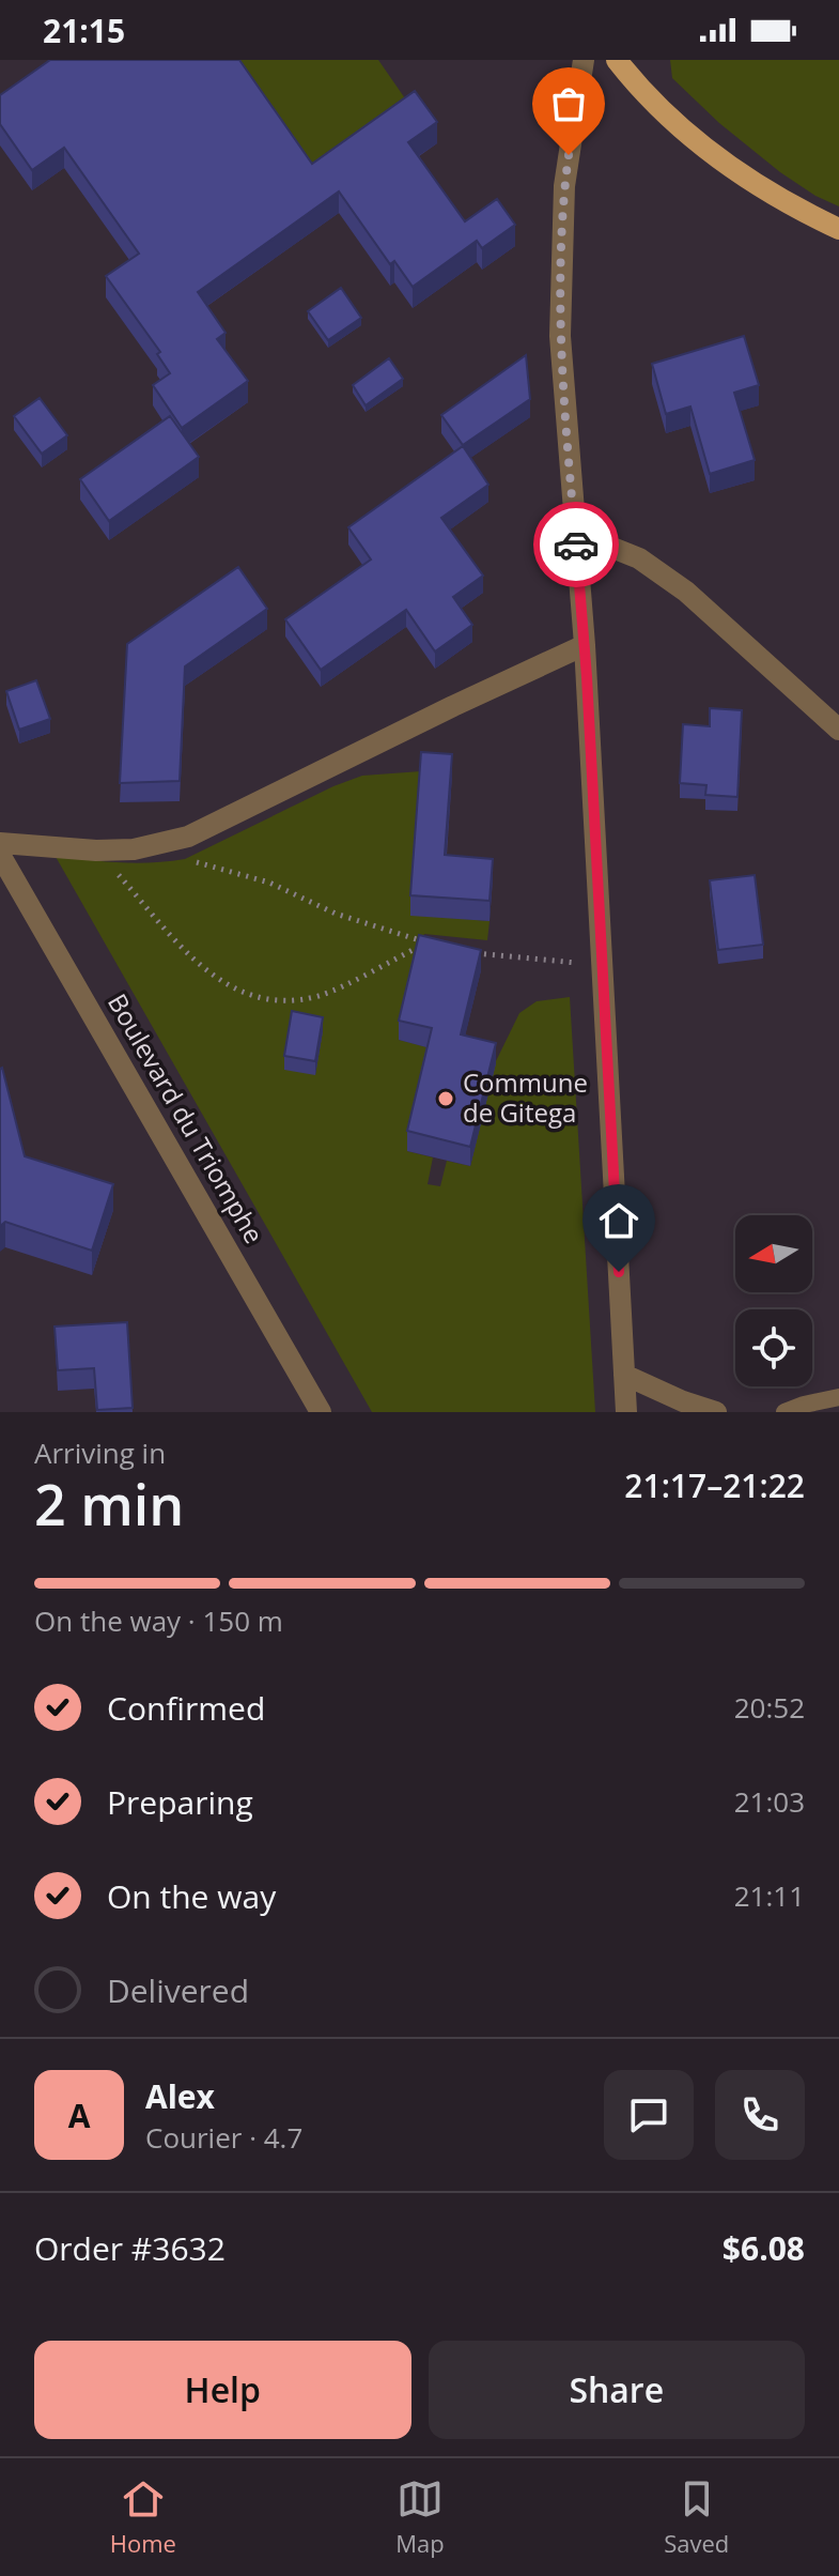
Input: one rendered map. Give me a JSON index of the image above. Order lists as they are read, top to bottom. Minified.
{"streets":{"street":["Boulevard du Triomphe"]},"places":["Commune de Gitega"],"north":"left","page":{"status":"21:15","heading":["2 min","Arriving in","21:17–21:22"],"panel":["Alex","Courier · 4.7","Order #3632","$6.08"],"bar":"On the way · 150 m","list":[["Confirmed","20:52"],["Preparing","21:03"],["On the way","21:11"],"Delivered"],"round":"A","buttons":["Help","Share"],"tabs":["Home","Map","Saved"]}}
